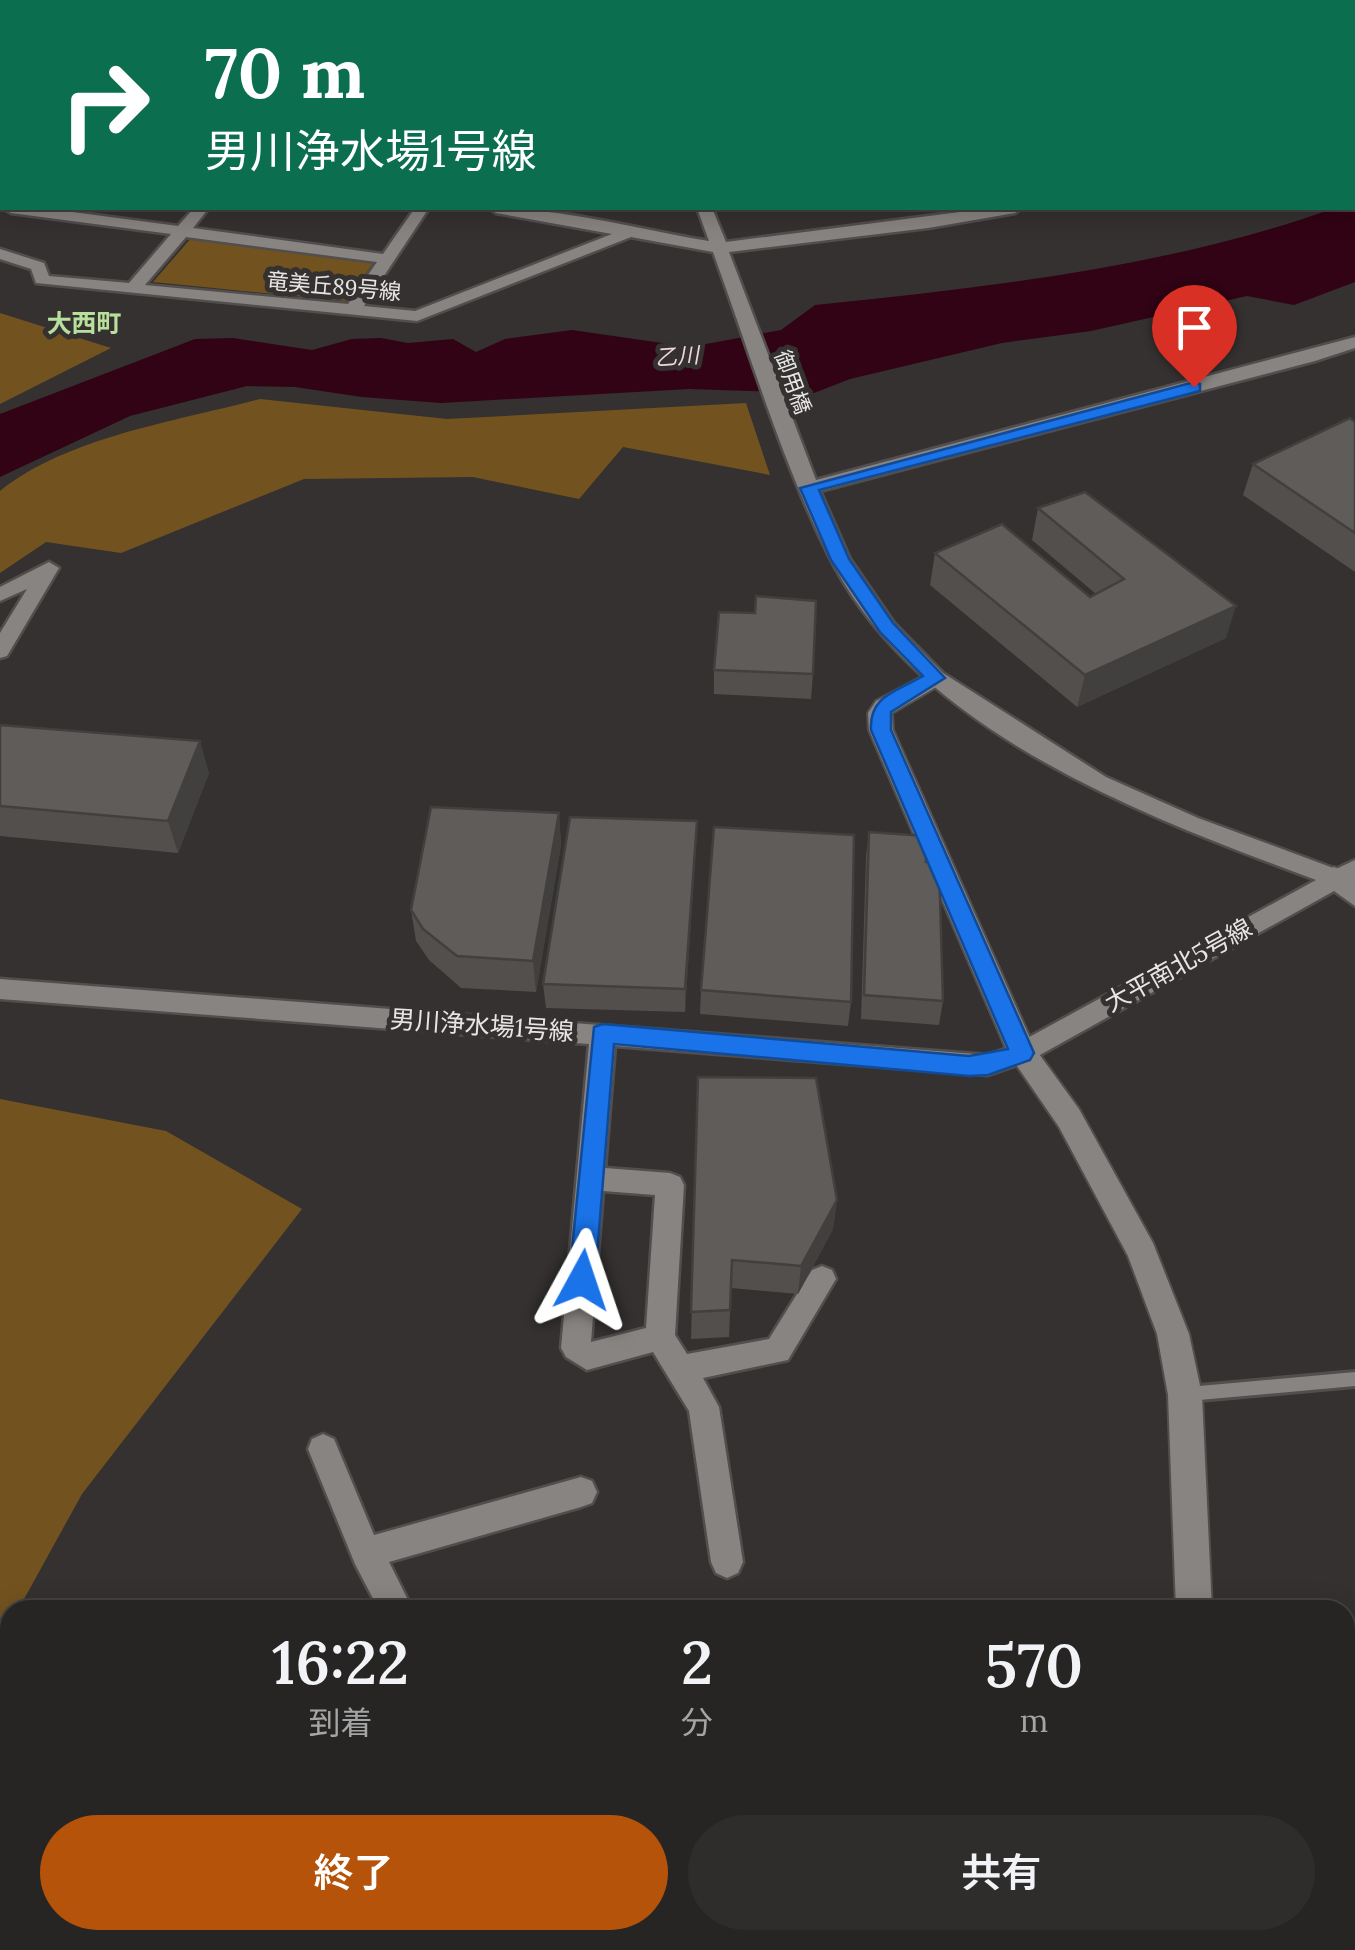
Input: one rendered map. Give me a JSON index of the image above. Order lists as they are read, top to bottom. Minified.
{"streets":{"street":["竜美丘89号線","御用橋","大平南北5号線","男川浄水場1号線"]},"crossings":[["御用橋","大平南北5号線"],["大平南北5号線","男川浄水場1号線"]],"districts":["大西町"],"water":["乙川"],"page":{"turn":["70 m","男川浄水場1号線"],"eta":["16:22","到着","2","分","570","m"],"buttons":["終了","共有"]}}
